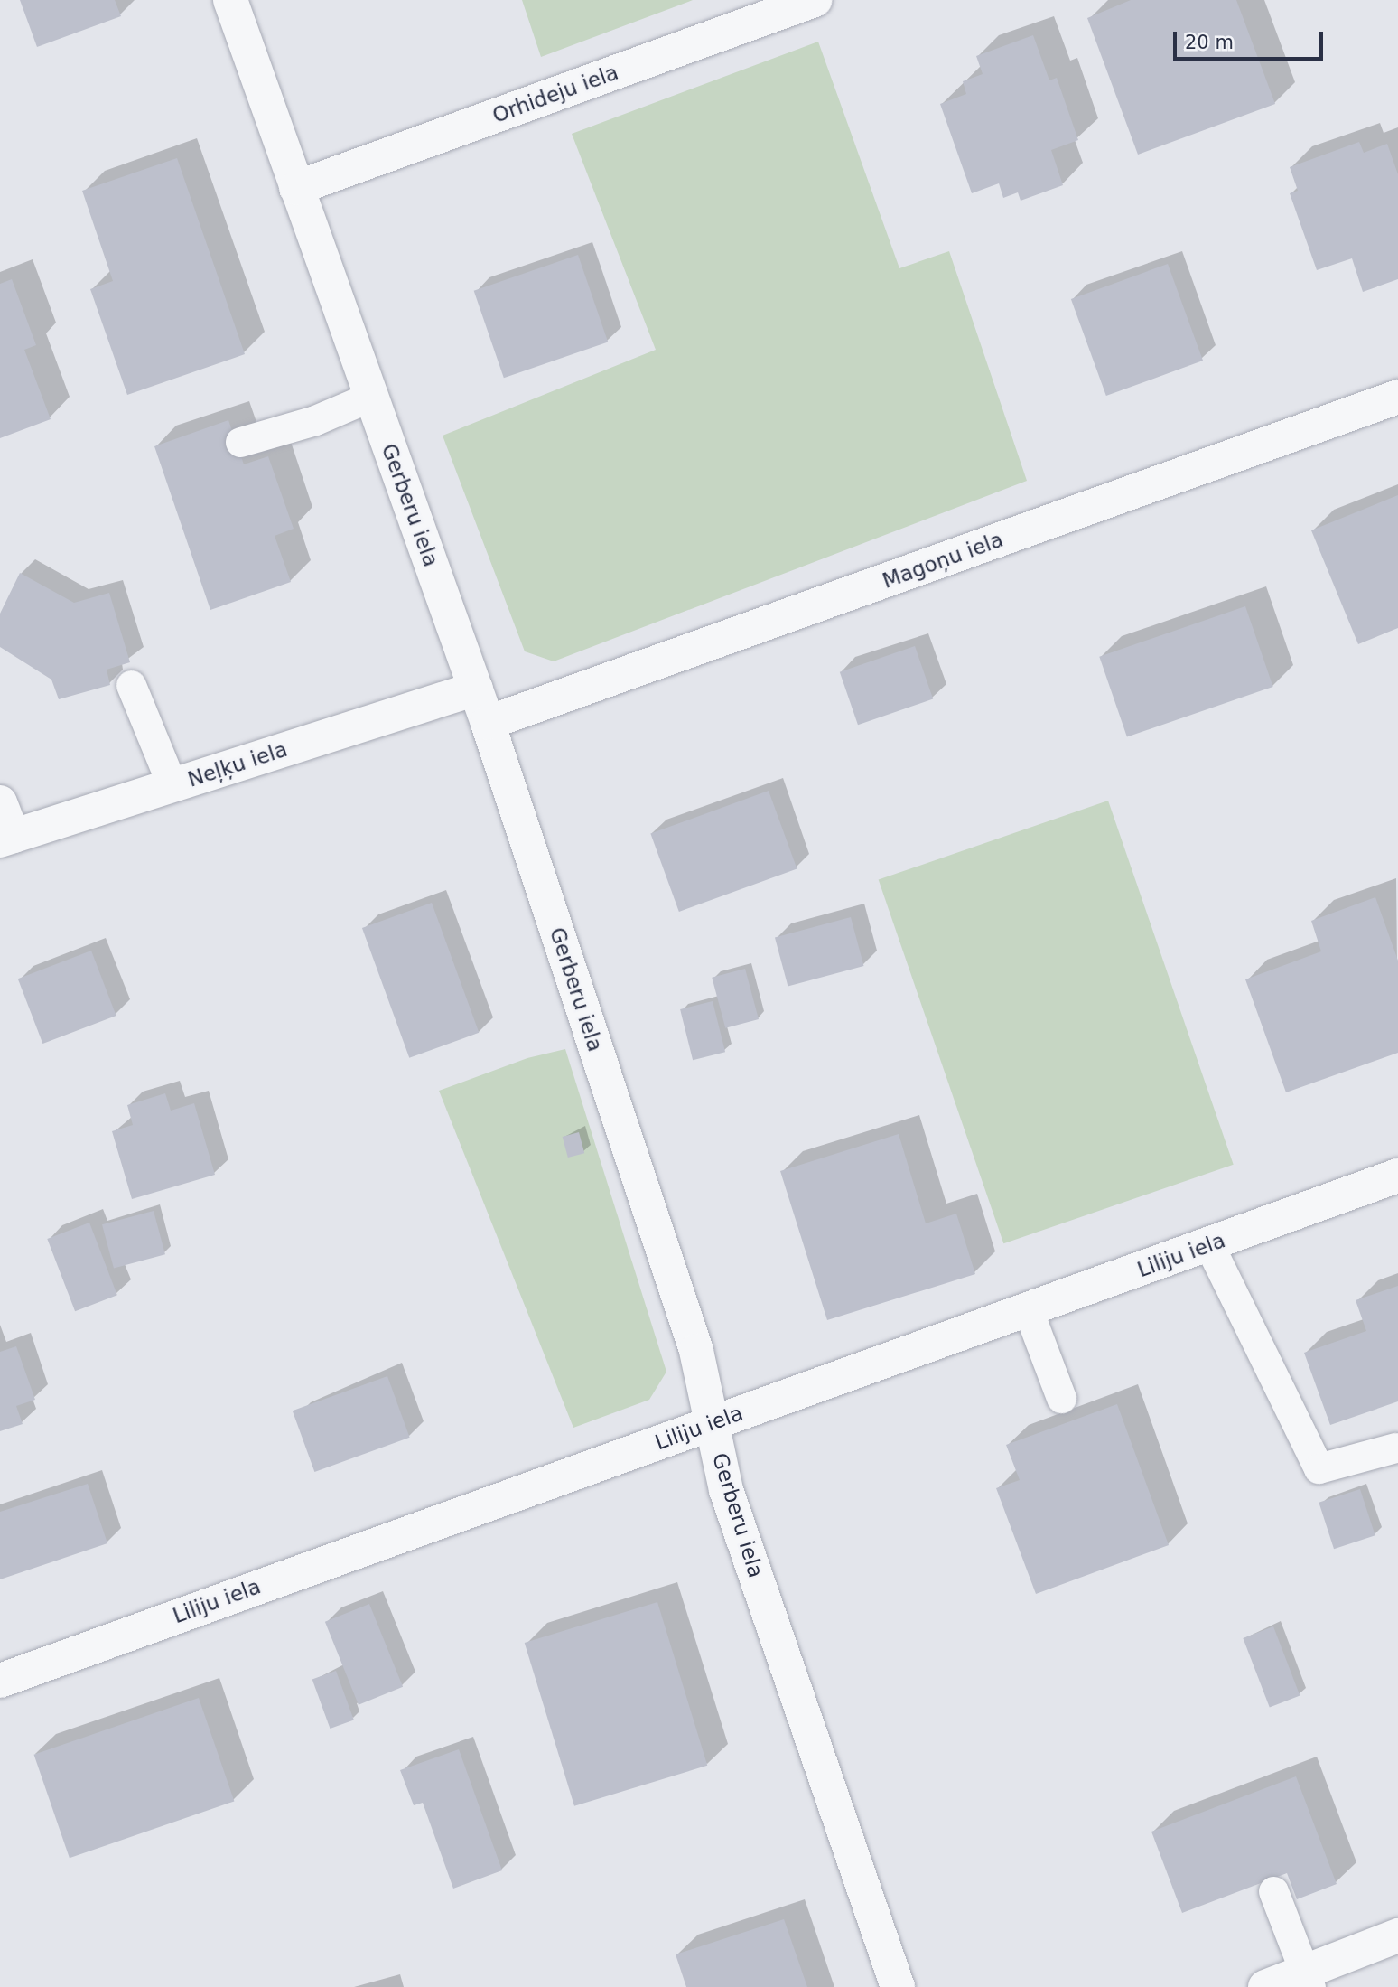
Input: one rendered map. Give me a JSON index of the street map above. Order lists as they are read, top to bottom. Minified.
{"streets":{"street":["Orhideju iela","Gerberu iela","Magoņu iela","Neļķu iela","Liliju iela"]},"crossings":[["Orhideju iela","Gerberu iela"],["Gerberu iela","Magoņu iela"],["Gerberu iela","Neļķu iela"],["Gerberu iela","Liliju iela"]],"scale_bar":"20 m"}
